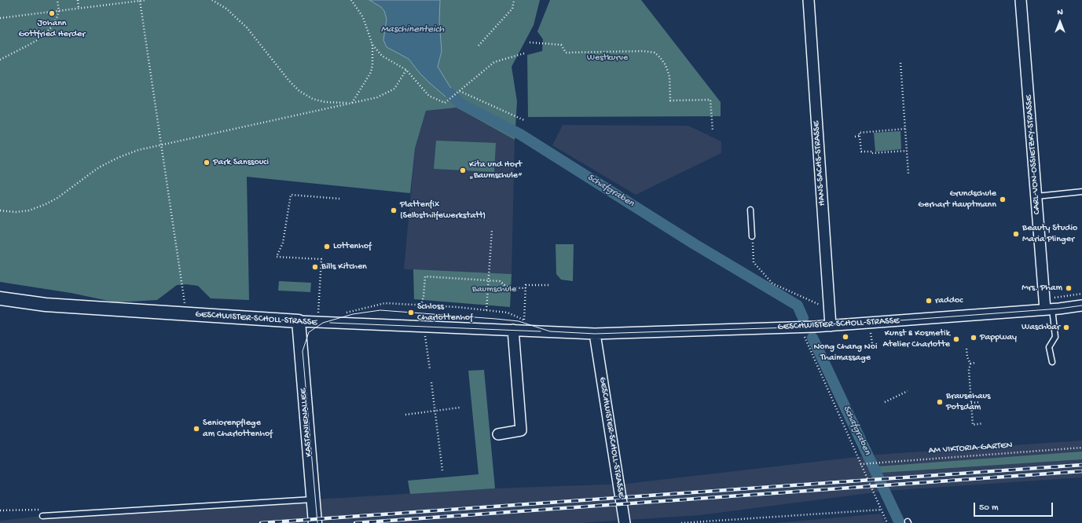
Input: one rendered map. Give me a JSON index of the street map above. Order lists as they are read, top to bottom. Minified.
{"streets":{"street":["CARL-VON-OSSIETZKY-STRASSE","HANS-SACHS-STRASSE","GESCHWISTER-SCHOLL-STRASSE","KASTANIENALLEE"],"path":["AM VIKTORIA-GARTEN"]},"crossings":[["CARL-VON-OSSIETZKY-STRASSE","GESCHWISTER-SCHOLL-STRASSE"],["HANS-SACHS-STRASSE","GESCHWISTER-SCHOLL-STRASSE"],["GESCHWISTER-SCHOLL-STRASSE","KASTANIENALLEE"]],"water":["Maschinenteich","Schafgraben"],"parks":["Westkurve","Baumschule"],"places":["Johann Gottfried Herder","Park Sanssouci","Kita und Hort „Baumschule“","Grundschule Gerhart Hauptmann","Plattenfix (Selbsthilfewerkstatt)","Beauty Studio Maria Plinger","Lottenhof","Bills Kitchen","Mrs. Pham","raddoc","Schloss Charlottenhof","Waschbar","Nong Chang Noi Thaimassage","Pappway","Kunst & Kosmetik Atelier Charlotte","Brausehaus Potsdam","Seniorenpflege am Charlottenhof"],"scale_bar":"50 m","north":"top"}
